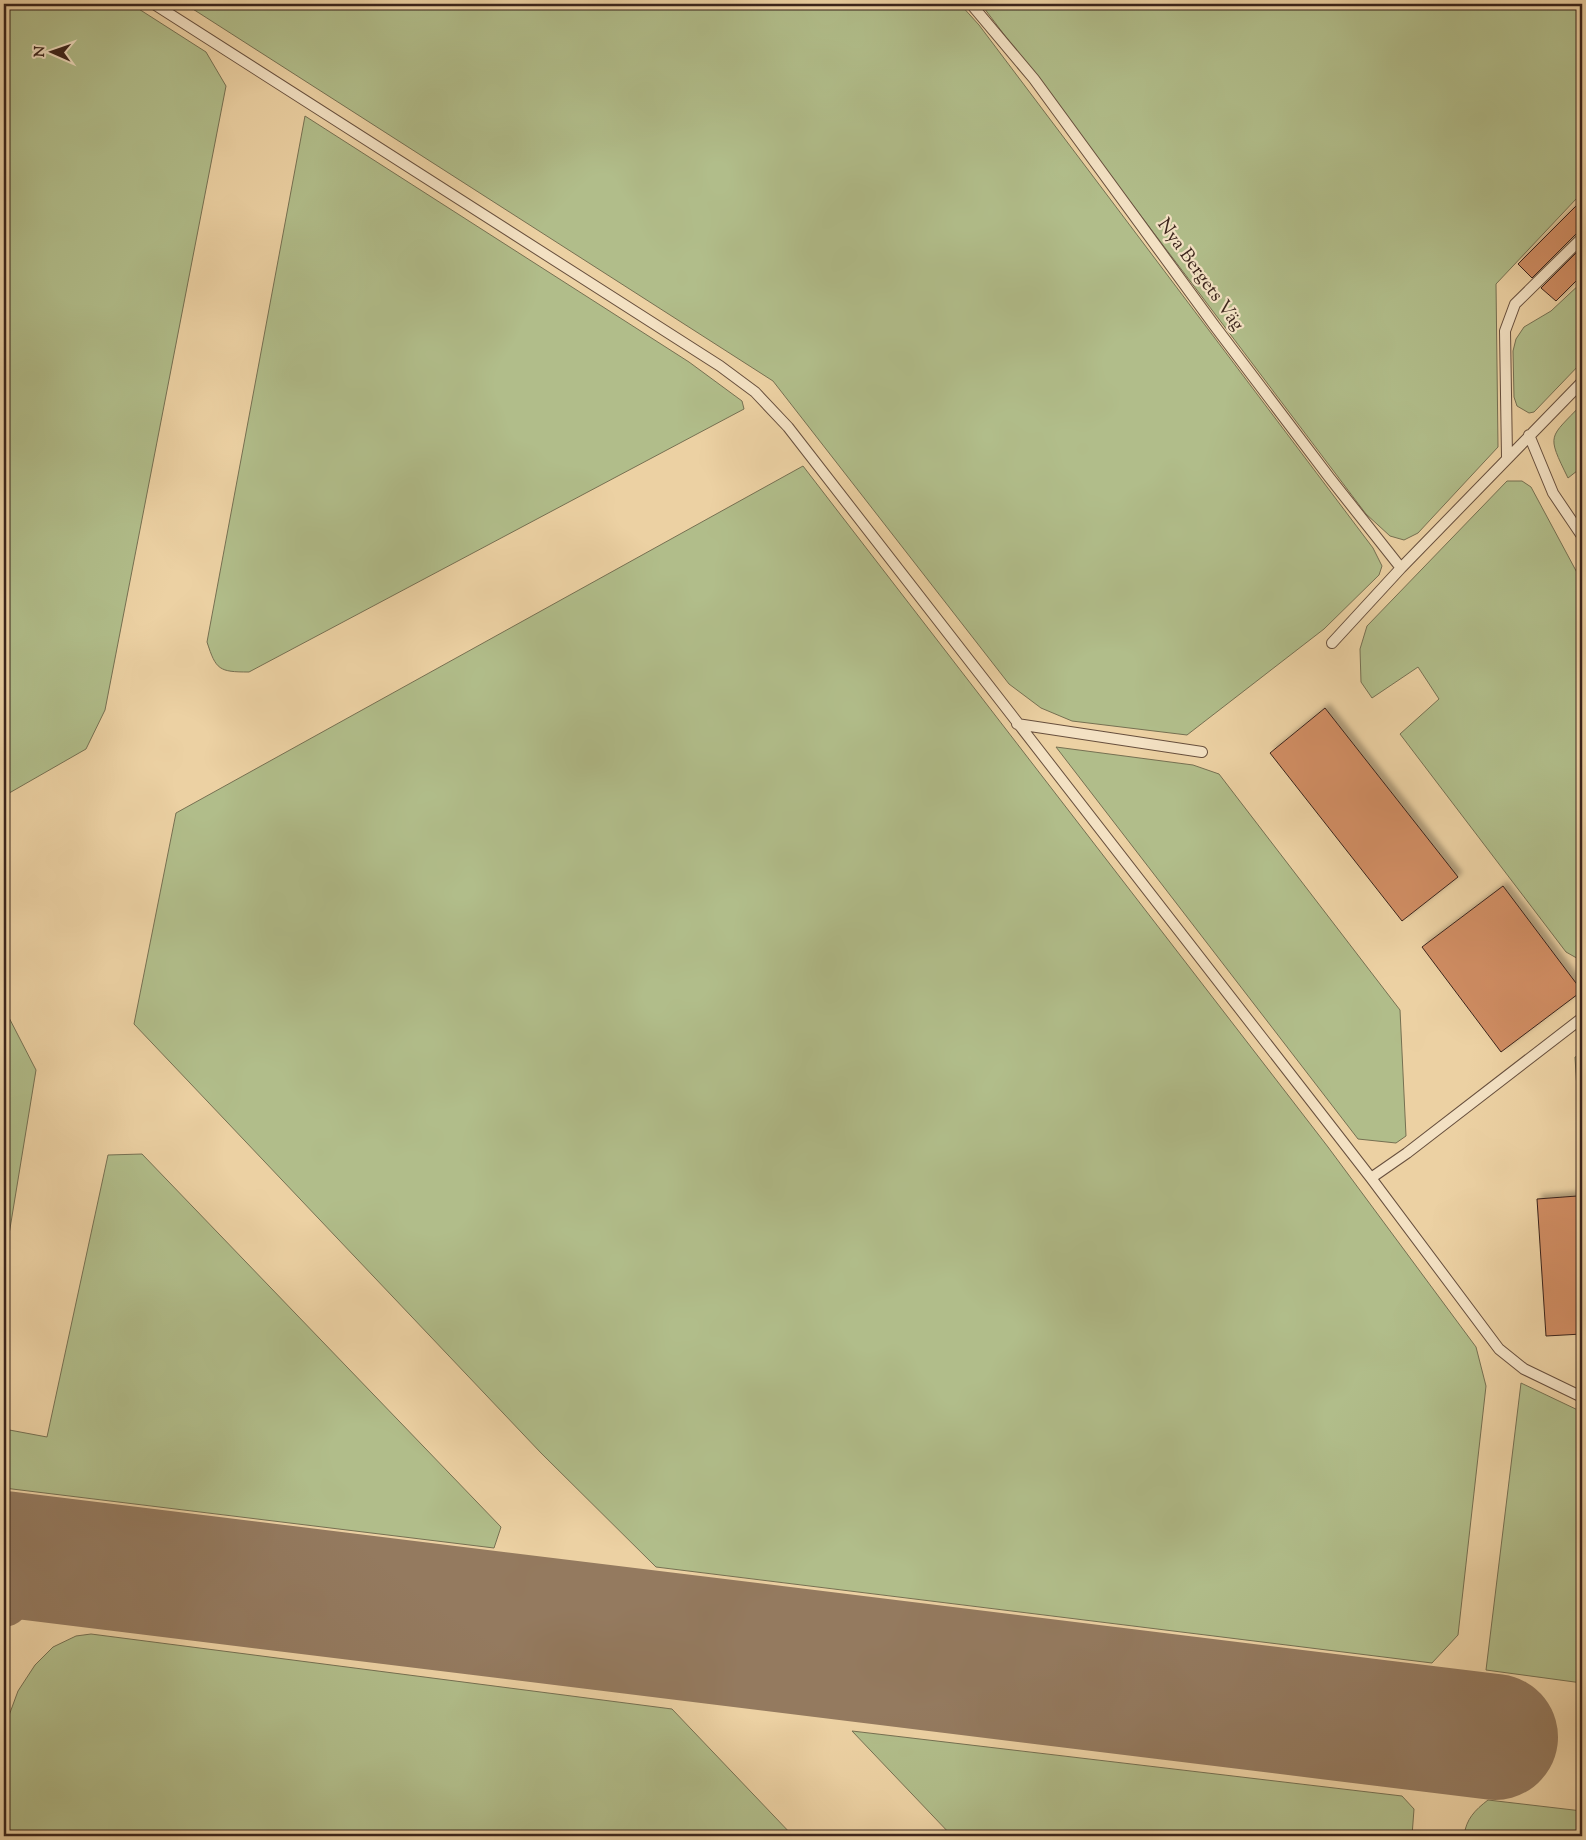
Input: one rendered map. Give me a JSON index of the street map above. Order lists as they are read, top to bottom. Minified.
{"streets":{"lane":["Nya Bergets Väg"]},"north":"left"}
